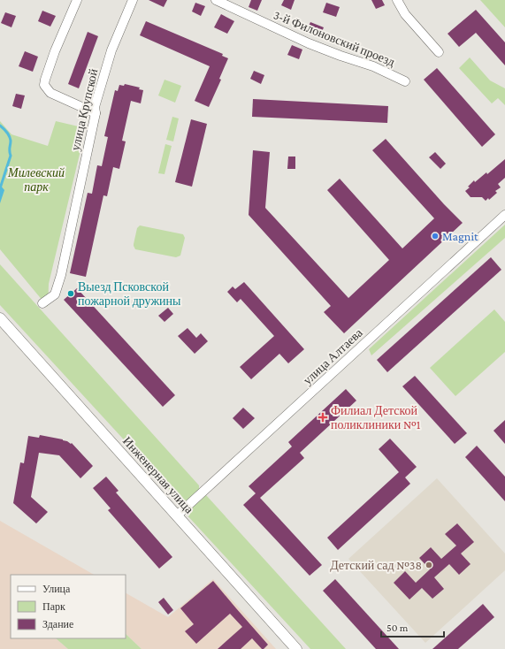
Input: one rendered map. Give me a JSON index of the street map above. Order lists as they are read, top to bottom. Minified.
{"streets":{"main road":["Инженерная улица"],"street":["3-й Филоновский проезд","улица Крупской","улица Алтаева"]},"crossings":[["улица Алтаева","Инженерная улица"]],"parks":["Милевский парк"],"places":{"other":["Magnit","Выезд Псковской пожарной дружины","Детский сад №38"],"health":["Филиал Детской поликлиники №1"]},"legend":["Улица","Парк","Здание"],"scale_bar":"50 m"}
